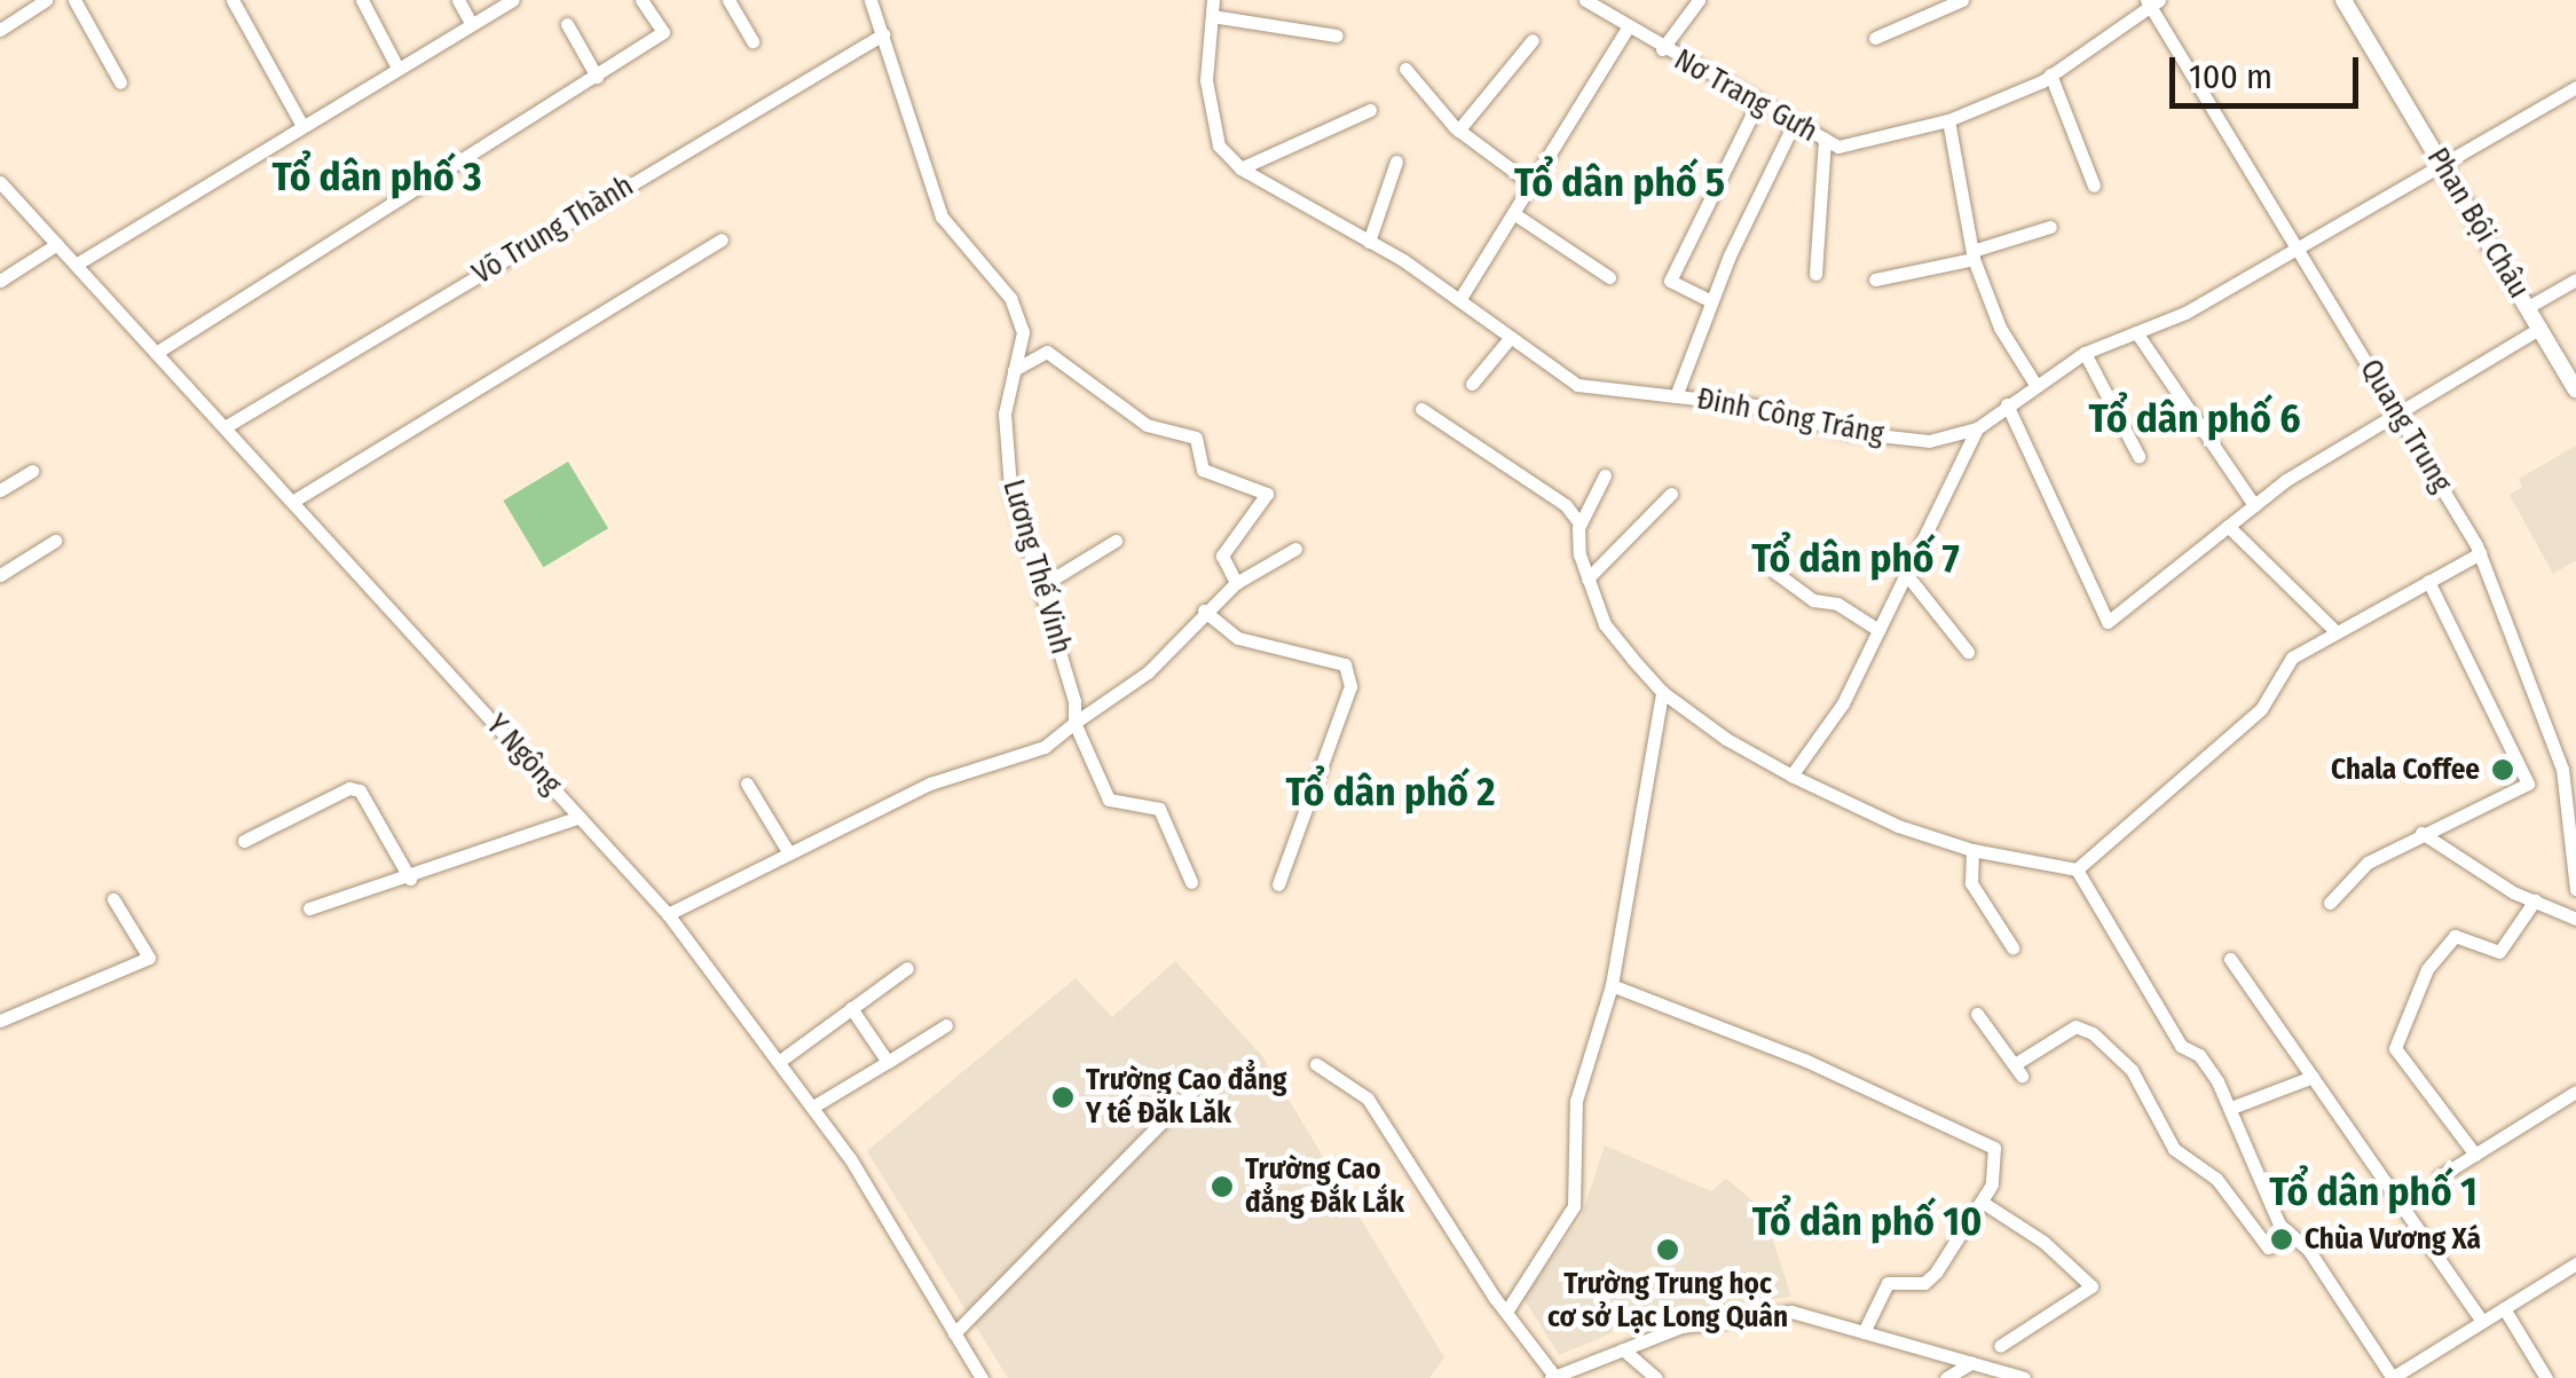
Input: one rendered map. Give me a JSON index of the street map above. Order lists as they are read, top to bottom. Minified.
{"streets":{"main road":["Phan Bội Châu"],"street":["Nơ Trang Gưh","Võ Trung Thành","Đinh Công Tráng","Quang Trung","Lương Thế Vinh","Y Ngông"]},"crossings":[["Nơ Trang Gưh","Quang Trung"],["Phan Bội Châu","Đinh Công Tráng"],["Võ Trung Thành","Lương Thế Vinh"],["Võ Trung Thành","Y Ngông"],["Đinh Công Tráng","Quang Trung"]],"districts":["Tổ dân phố 3","Tổ dân phố 5","Tổ dân phố 6","Tổ dân phố 7","Tổ dân phố 2","Tổ dân phố 1","Tổ dân phố 10"],"places":["Chala Coffee","Trường Cao đẳng Y tế Đăk Lăk","Trường Cao đẳng Đắk Lắk","Chùa Vương Xá","Trường Trung học cơ sở Lạc Long Quân"],"scale_bar":"100 m"}
